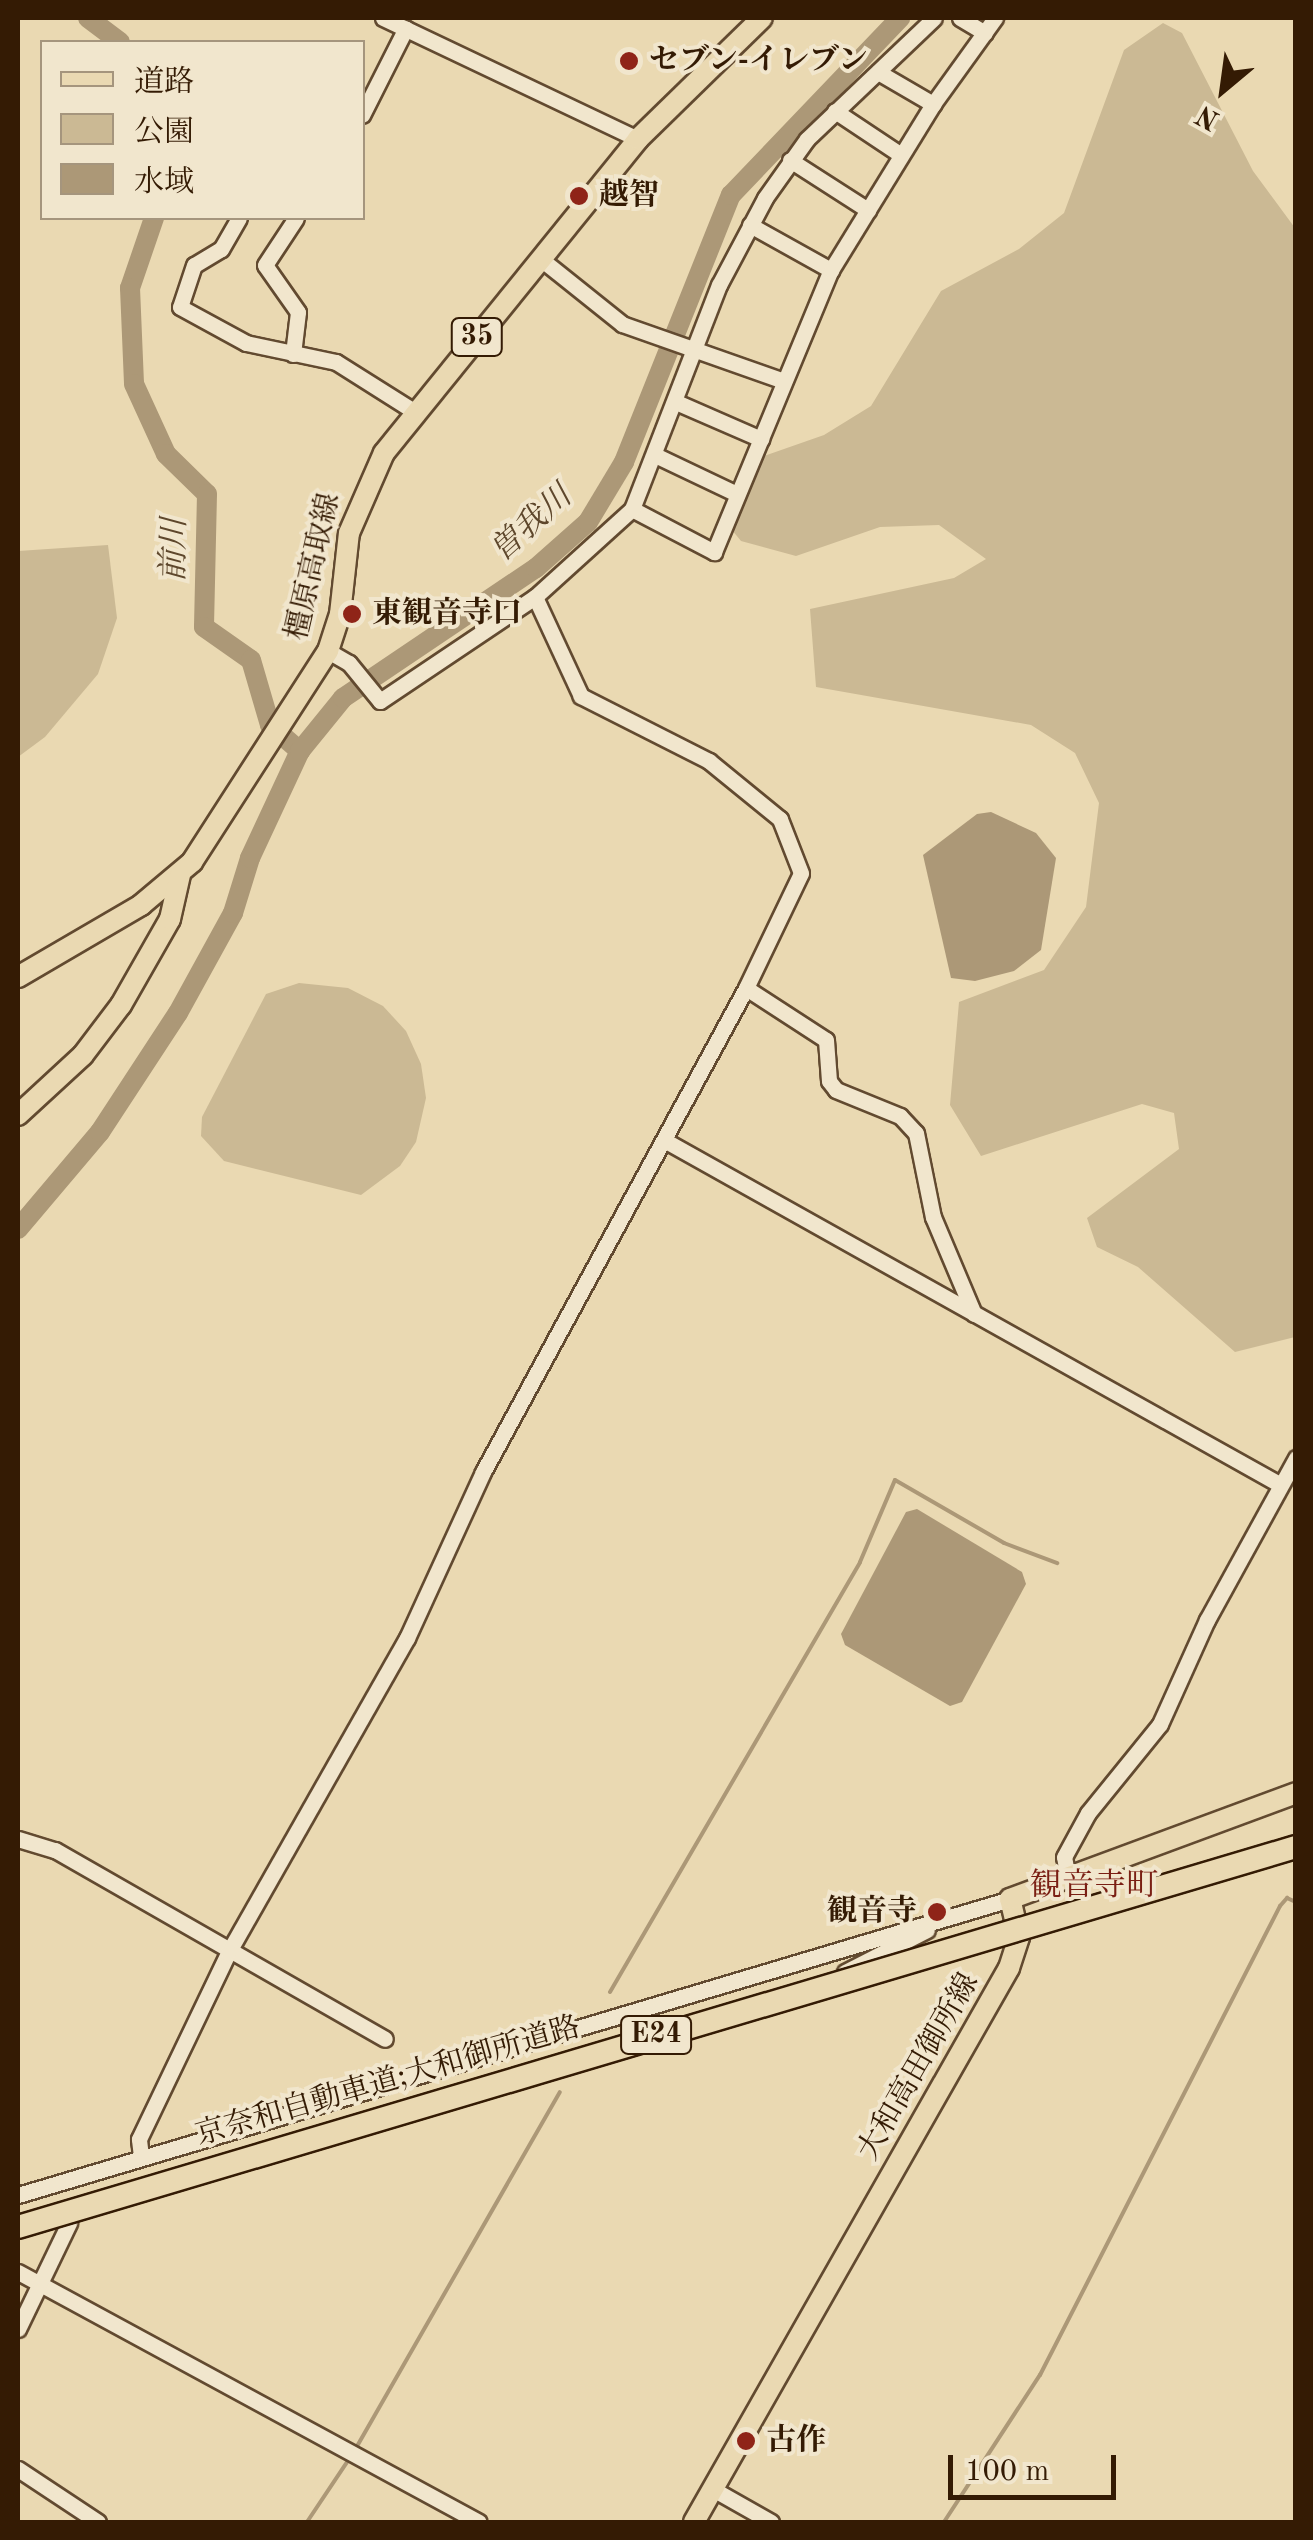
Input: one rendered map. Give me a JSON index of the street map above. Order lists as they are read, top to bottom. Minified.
{"streets":{"highway":["E24","京奈和自動車道;大和御所道路"],"main road":["35","橿原高取線","大和高田御所線"]},"districts":["観音寺町"],"water":["曽我川","前川"],"places":["セブン-イレブン","越智","東観音寺口","観音寺","古作"],"legend":["道路","公園","水域"],"scale_bar":"100 m","north":"bottom left"}
